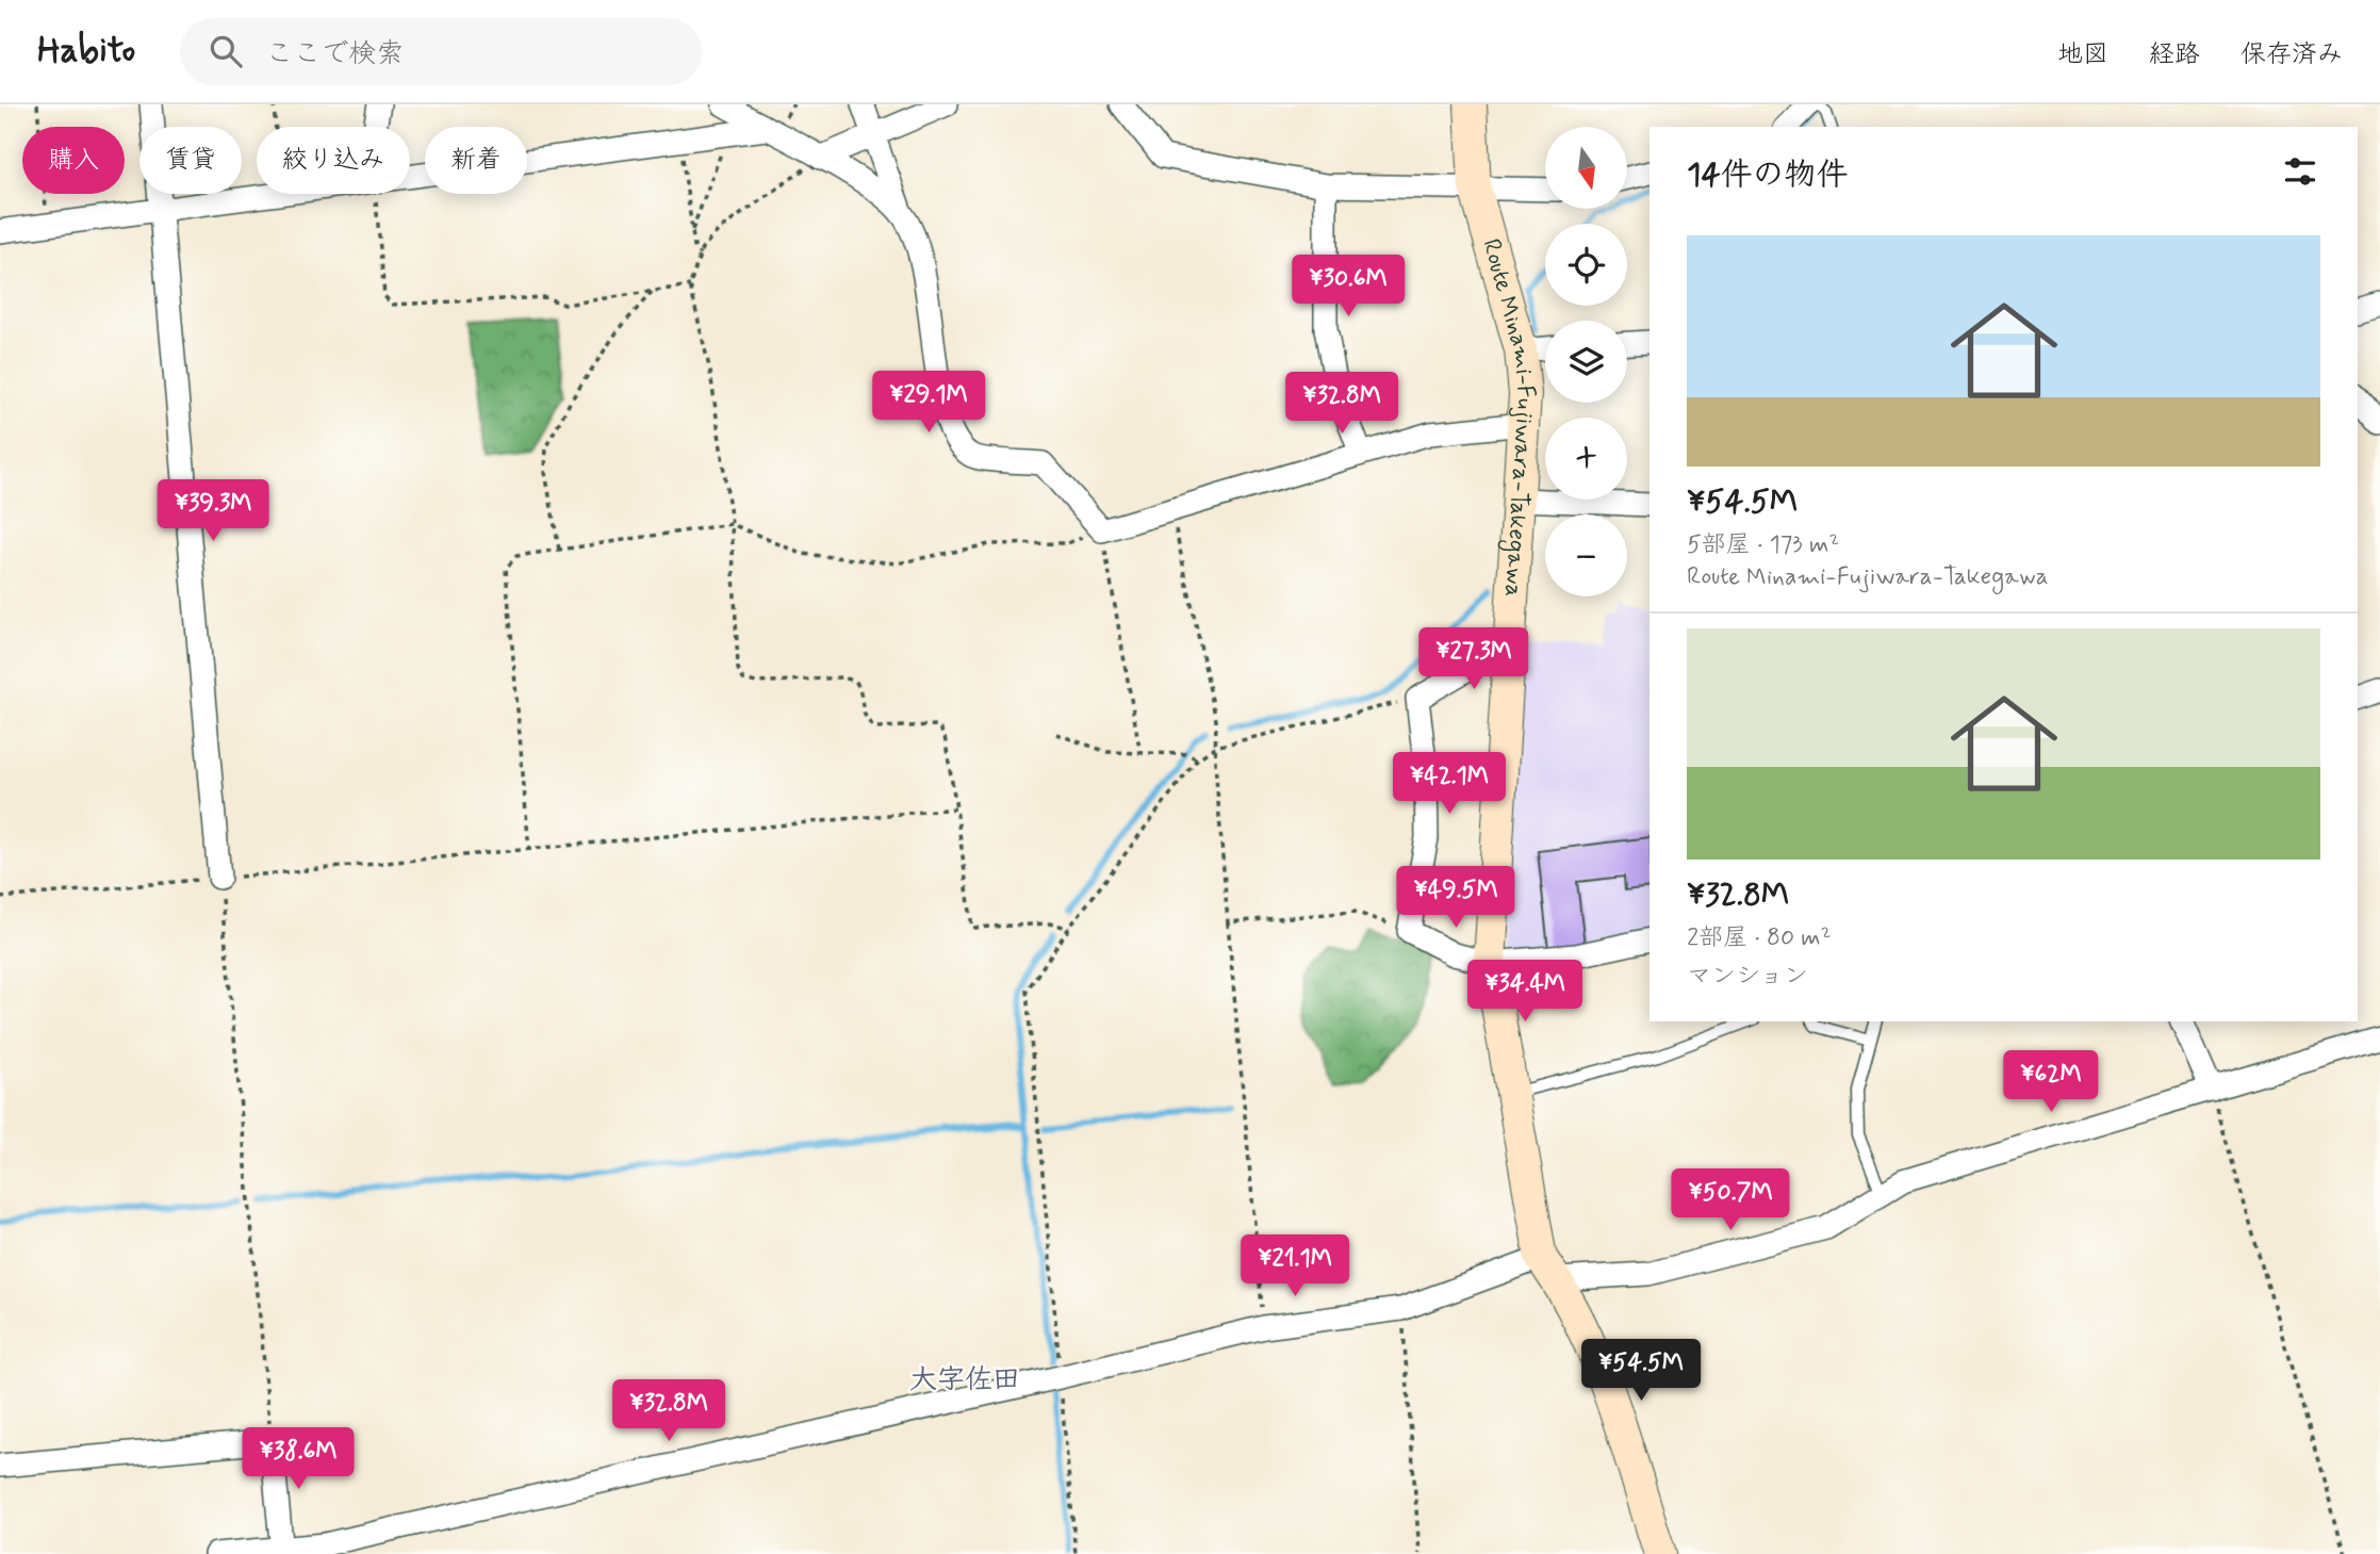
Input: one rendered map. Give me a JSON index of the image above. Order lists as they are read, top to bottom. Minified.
{"streets":{"main road":["Route Minami-Fujiwara-Takegawa"]},"districts":["大字佐田"],"north":"bottom","page":{"header":"Habito","search":"ここで検索","nav":["地図","経路","保存済み"],"map_buttons":["+","−"],"chip":["購入","賃貸","絞り込み","新着"],"heading":"14件の物件","list":[{"name":"¥54.5M","note":"5部屋 · 173 m² · Route Minami-Fujiwara-Takegawa"},{"name":"¥32.8M","note":"2部屋 · 80 m² · マンション"}],"price":["¥30.6M","¥29.1M","¥32.8M","¥39.3M","¥27.3M","¥42.1M","¥49.5M","¥34.4M","¥62M","¥50.7M","¥21.1M","¥54.5M","¥32.8M","¥38.6M"]}}
